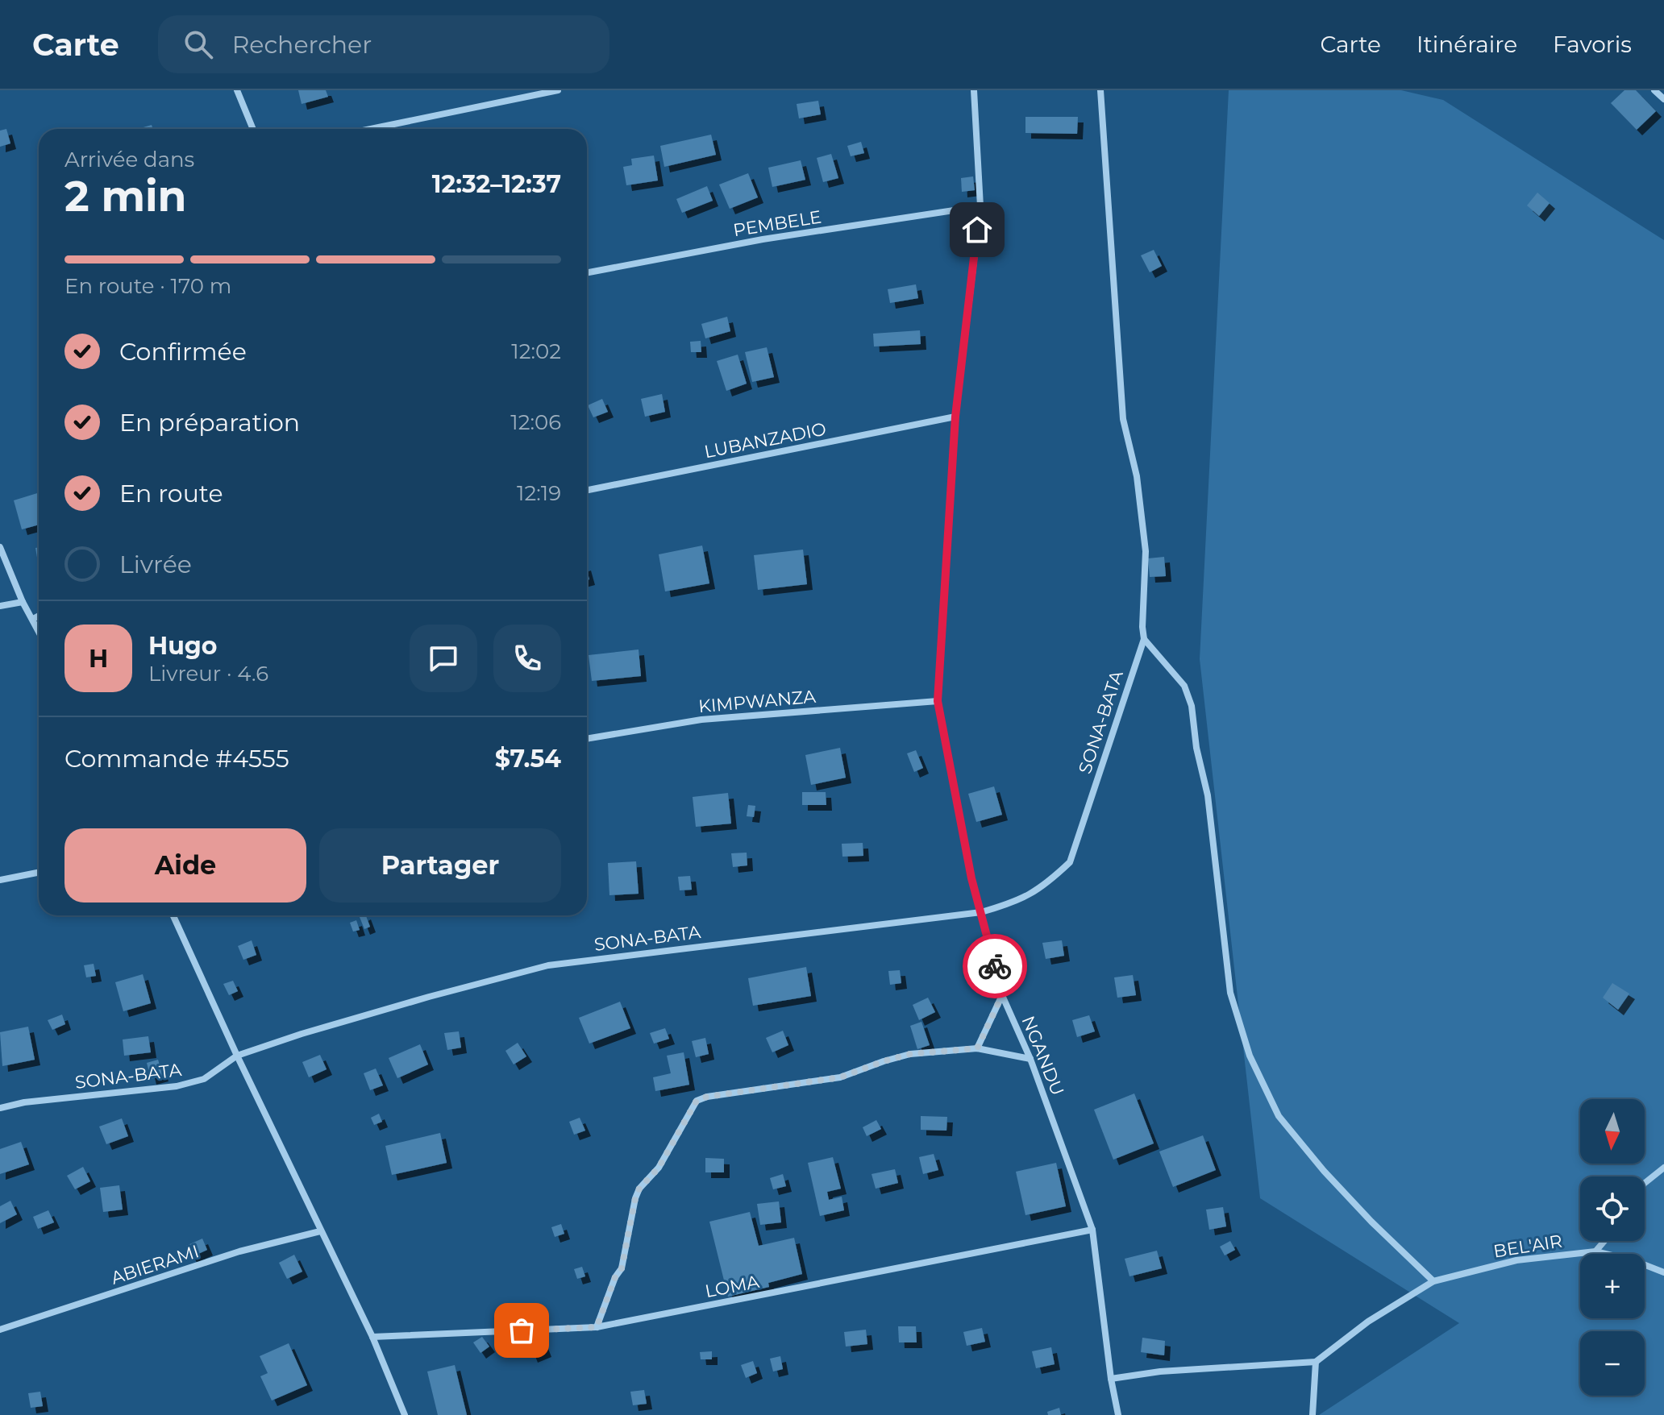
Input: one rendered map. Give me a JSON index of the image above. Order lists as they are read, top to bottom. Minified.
{"streets":{"street":["PEMBELE","LUBANZADIO","KIMPWANZA","SONA-BATA","NGANDU","BEL'AIR","ABIERAMI","LOMA"]},"crossings":[["PEMBELE","NGANDU"],["LUBANZADIO","NGANDU"],["KIMPWANZA","NGANDU"],["SONA-BATA","NGANDU"],["NGANDU","LOMA"]],"north":"bottom","page":{"header":"Carte","search":"Rechercher","nav":["Carte","Itinéraire","Favoris"],"heading":["2 min","Arrivée dans","12:32–12:37"],"panel":["Hugo","Livreur · 4.6","Commande #4555","$7.54"],"bar":"En route · 170 m","list":[["Confirmée","12:02"],["En préparation","12:06"],["En route","12:19"],"Livrée"],"round":"H","buttons":["Aide","Partager"],"map_buttons":["+","−"]}}
